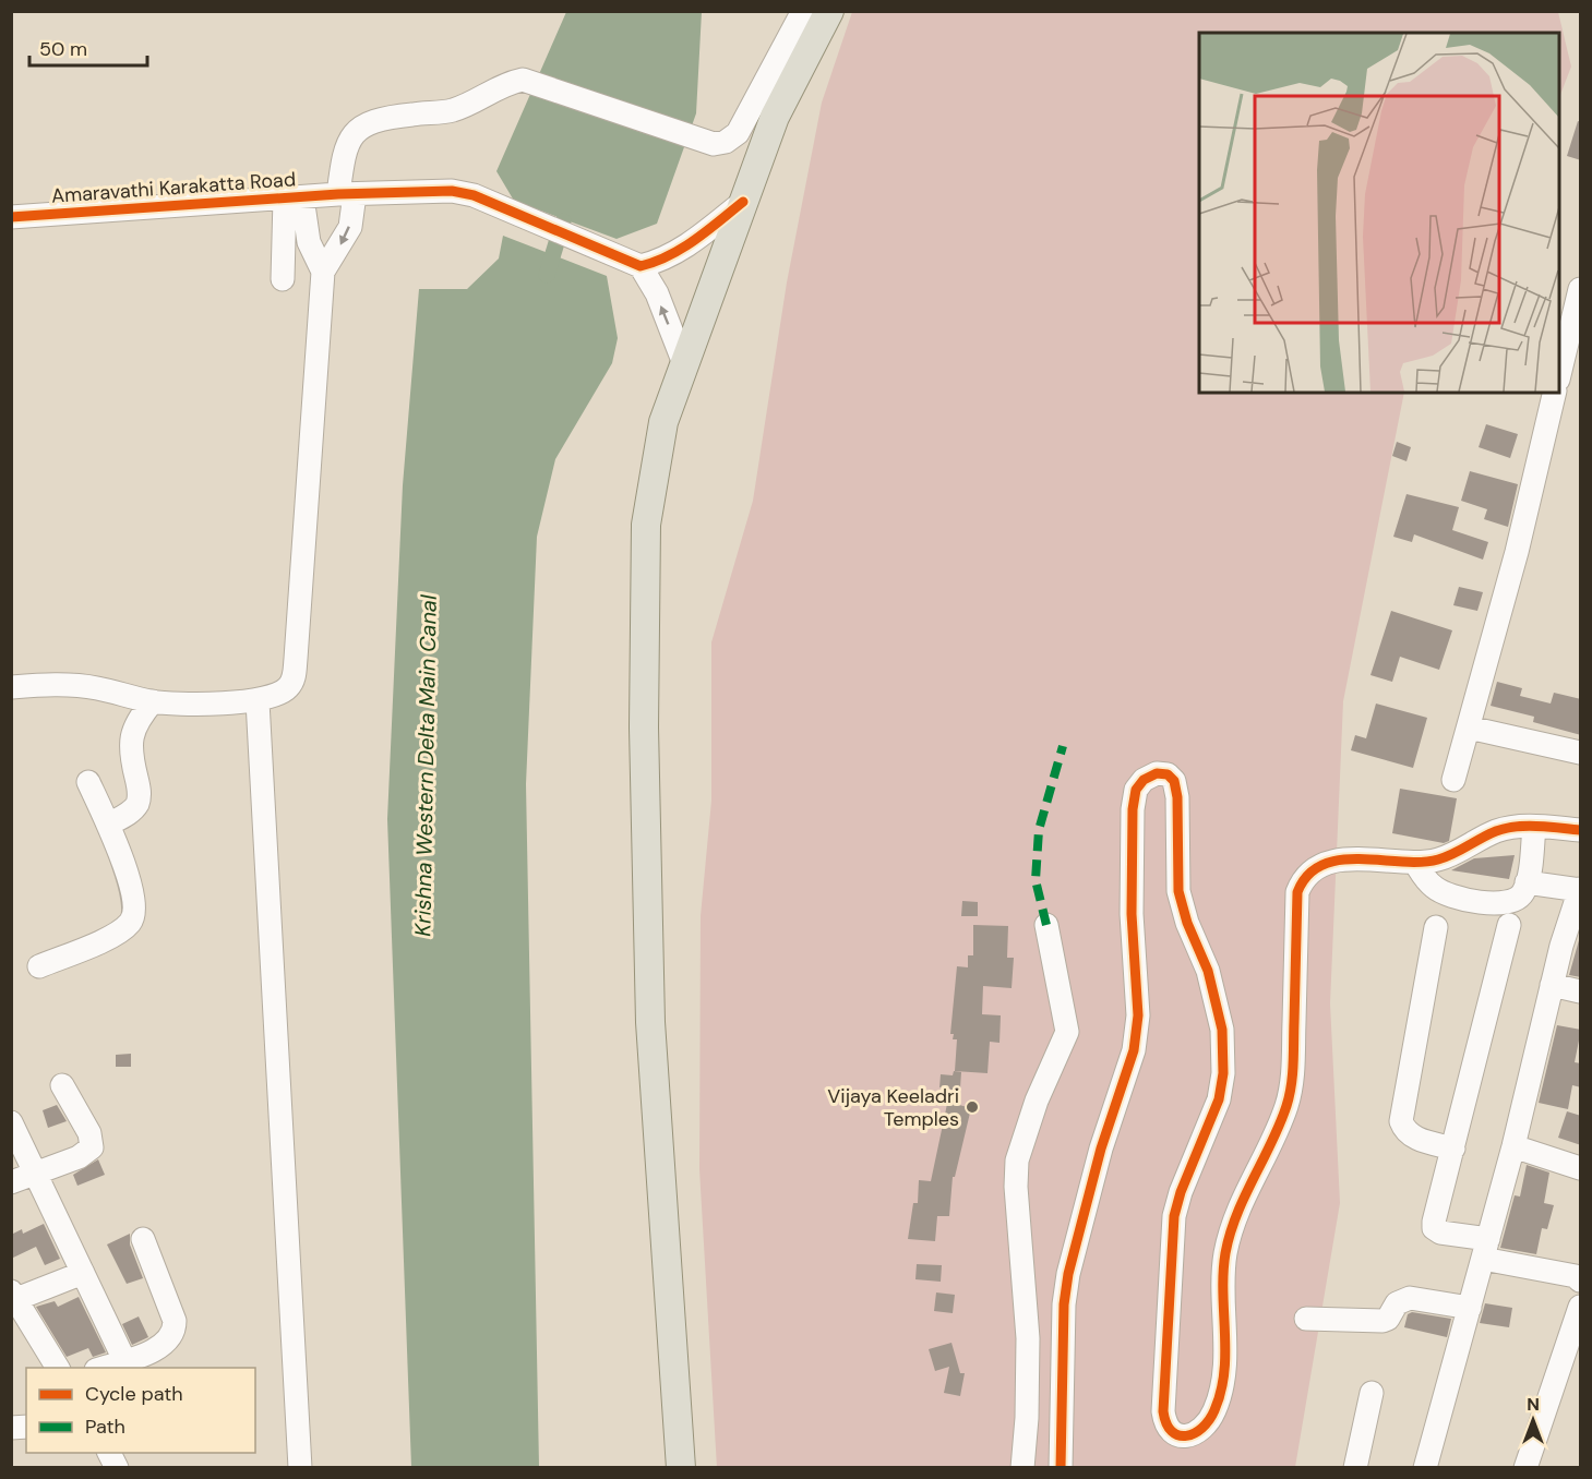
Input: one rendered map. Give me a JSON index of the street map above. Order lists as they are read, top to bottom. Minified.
{"streets":{"street":["Amaravathi Karakatta Road"]},"water":["Krishna Western Delta Main Canal"],"places":["Vijaya Keeladri Temples"],"legend":["Cycle path","Path"],"scale_bar":"50 m","north":"top"}
